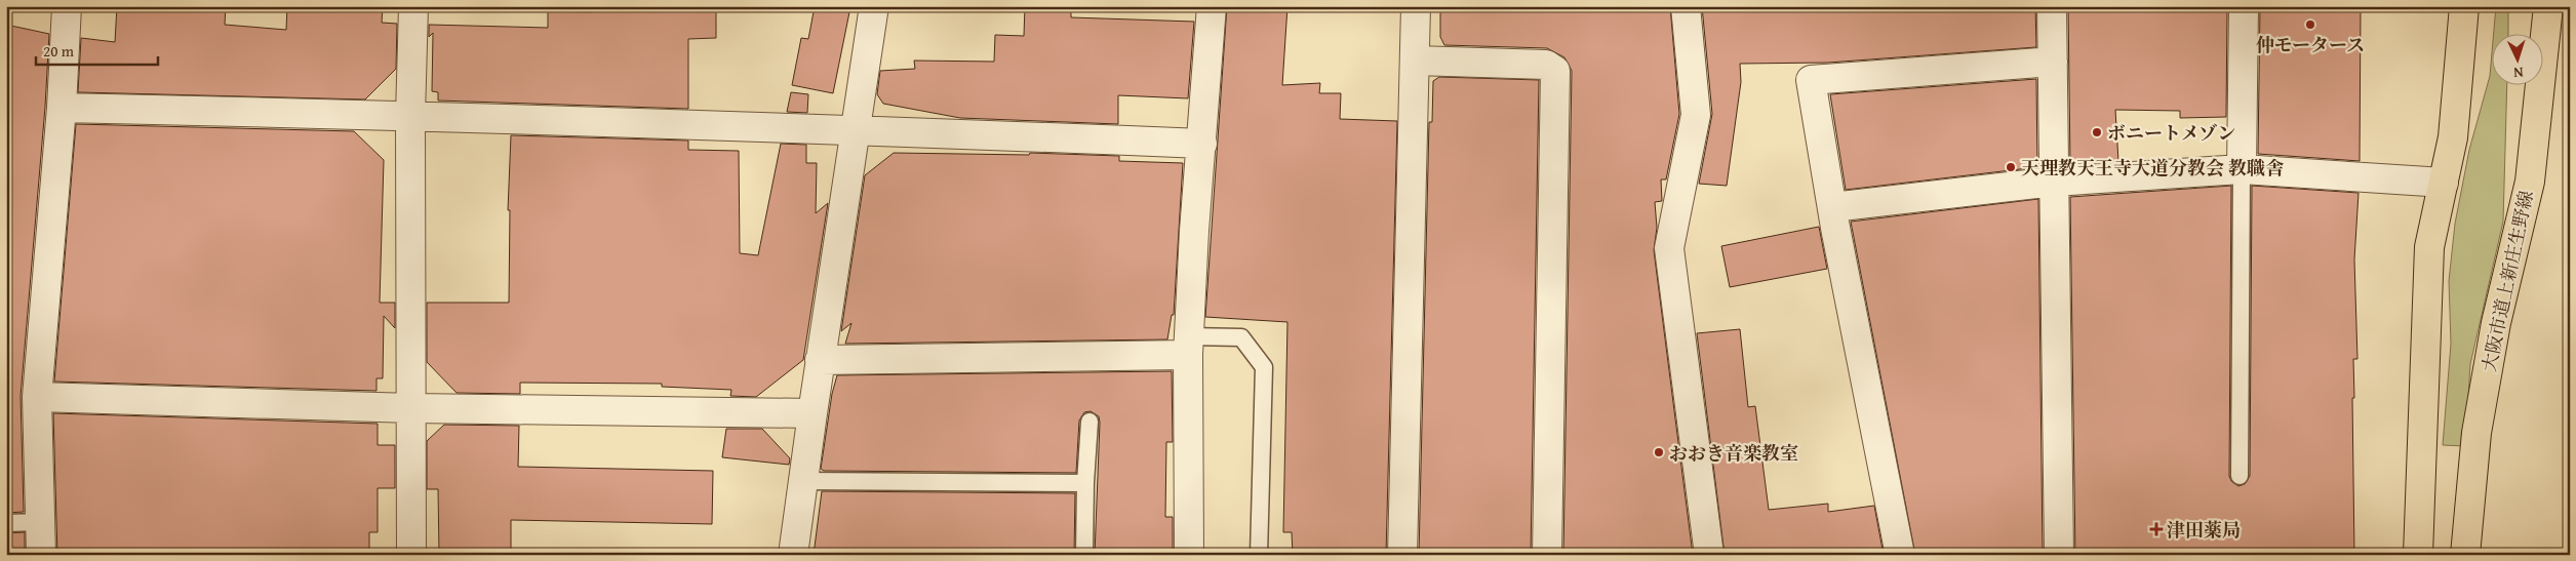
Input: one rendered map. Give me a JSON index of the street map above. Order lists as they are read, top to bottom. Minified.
{"streets":{"main road":["大阪市道上新庄生野線"]},"places":{"other":["仲モータース","ボニートメゾン","天理教天王寺大道分教会 教職舎","おおき音楽教室"],"health":["津田薬局"]},"scale_bar":"20 m","north":"bottom"}
